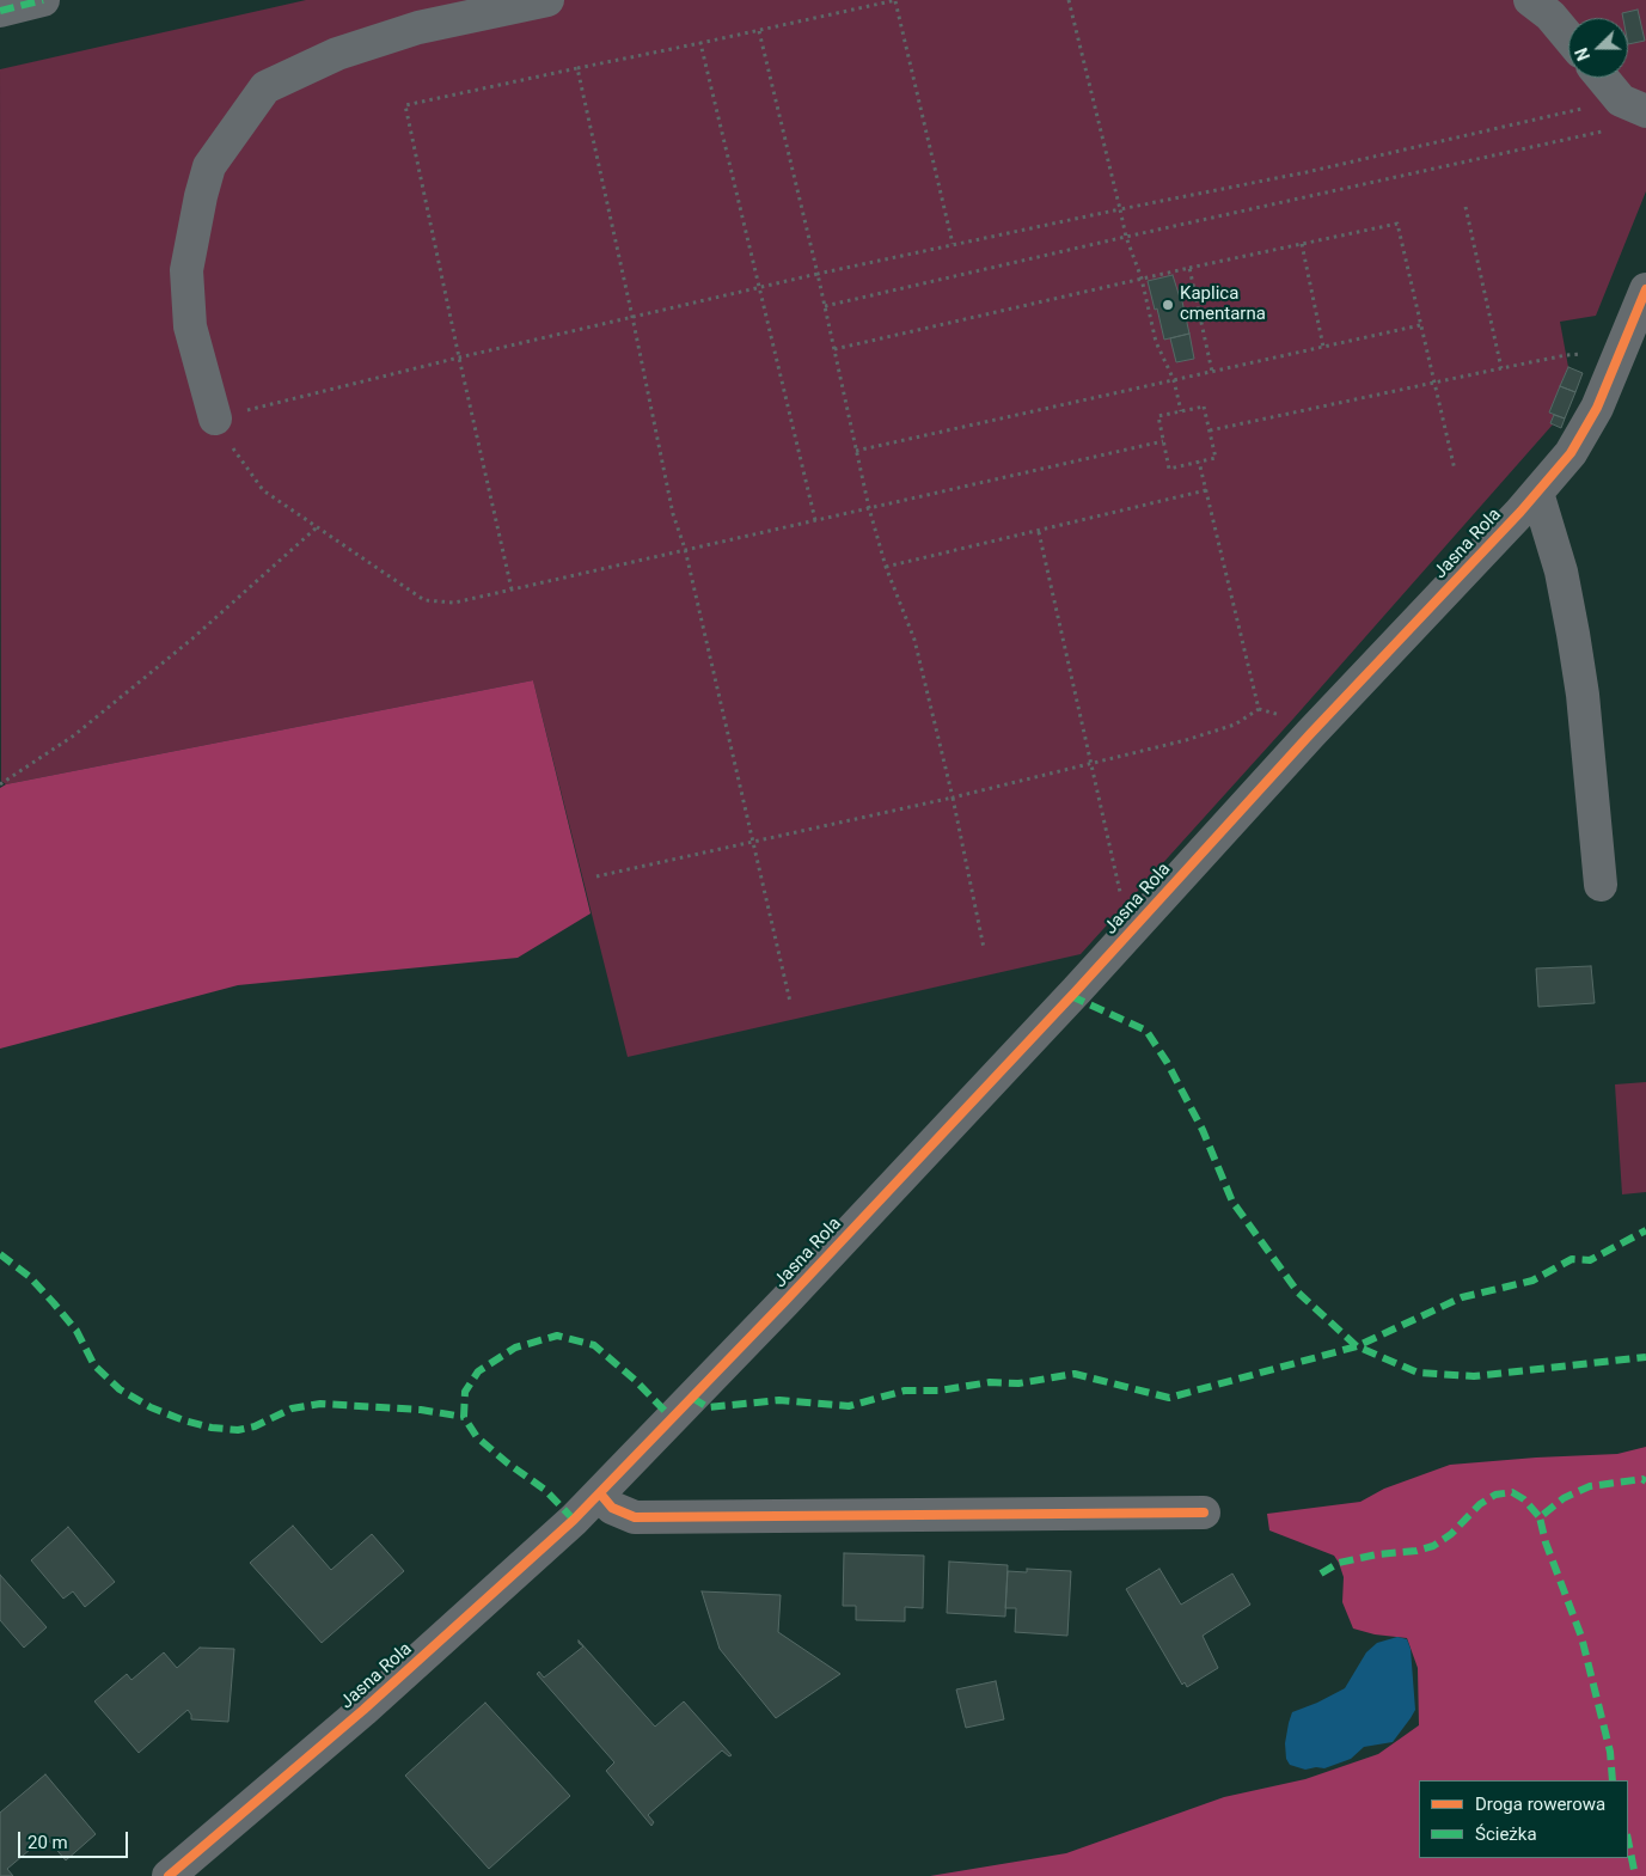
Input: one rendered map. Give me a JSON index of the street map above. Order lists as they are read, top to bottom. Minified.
{"streets":{"street":["Jasna Rola"]},"places":["Kaplica cmentarna"],"legend":["Droga rowerowa","Ścieżka"],"scale_bar":"20 m","north":"left"}
